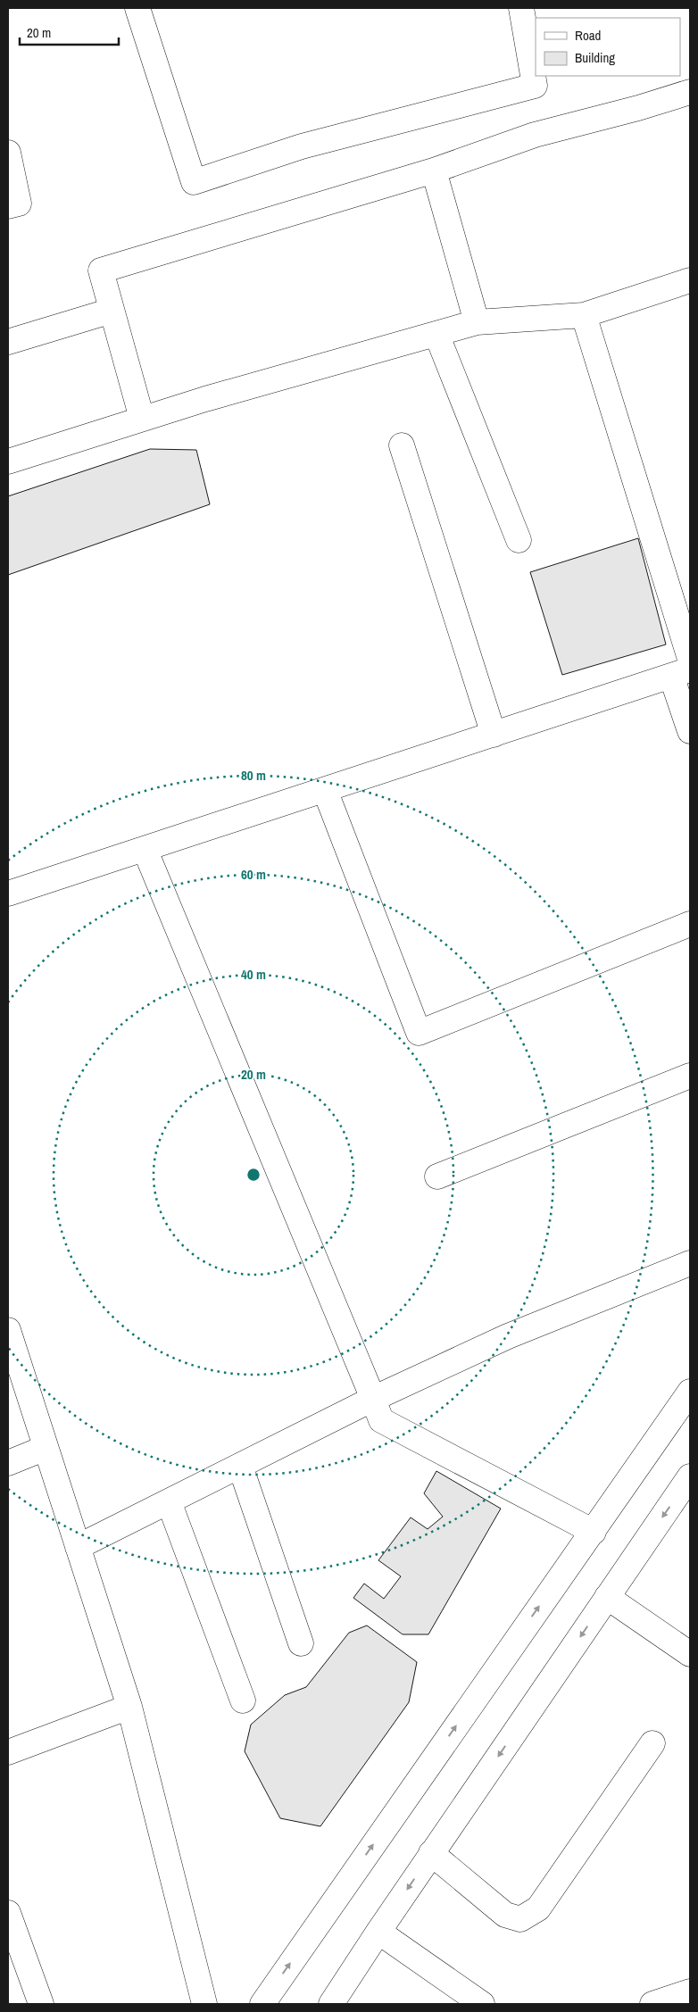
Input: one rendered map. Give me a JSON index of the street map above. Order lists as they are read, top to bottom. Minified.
{"legend":["Road","Building"],"scale_bar":"20 m","rings":["80 m","60 m","40 m","20 m"]}
